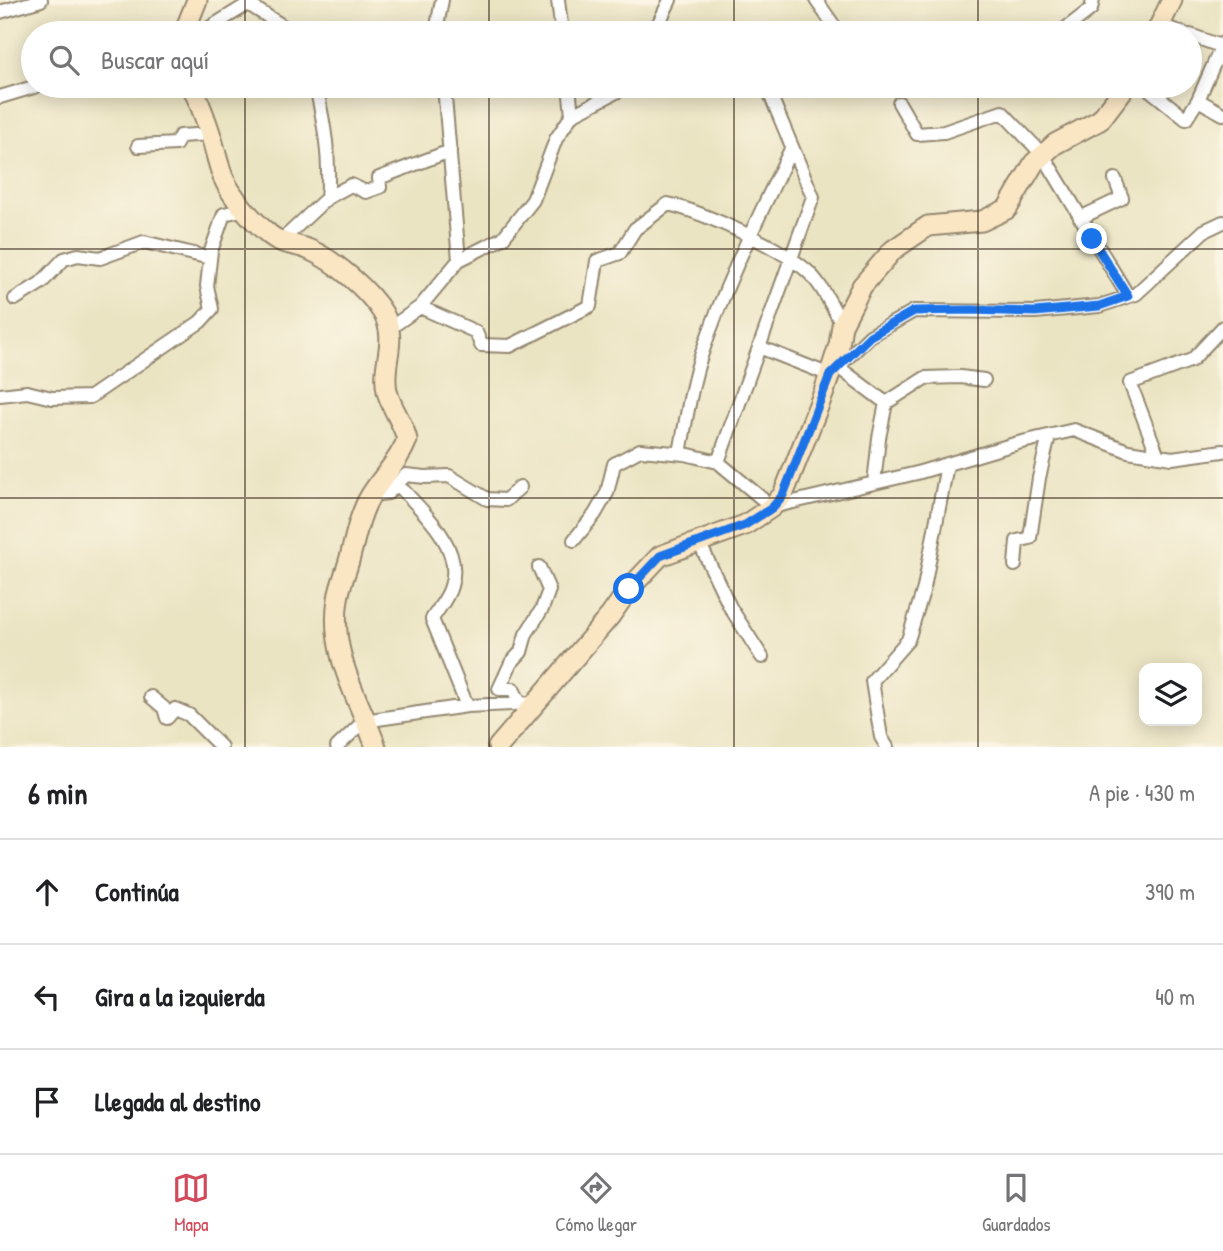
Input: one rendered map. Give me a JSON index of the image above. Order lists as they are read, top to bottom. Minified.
{"page":{"search":"Buscar aquí","heading":["6 min","A pie · 430 m"],"list":[["Continúa","390 m"],["Gira a la izquierda","40 m"],"Llegada al destino"],"nav":["Mapa","Cómo llegar","Guardados"]}}
